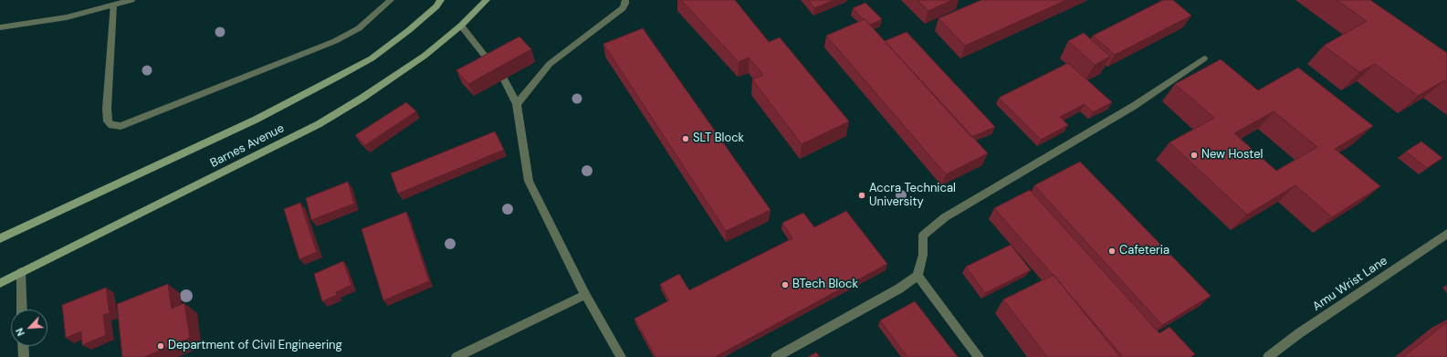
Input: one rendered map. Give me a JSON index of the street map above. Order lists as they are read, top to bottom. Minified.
{"streets":{"main road":["Barnes Avenue"],"street":["Amu Wrist Lane"]},"places":["SLT Block","New Hostel","Accra Technical University","Cafeteria","BTech Block","Department of Civil Engineering"],"north":"bottom left"}
